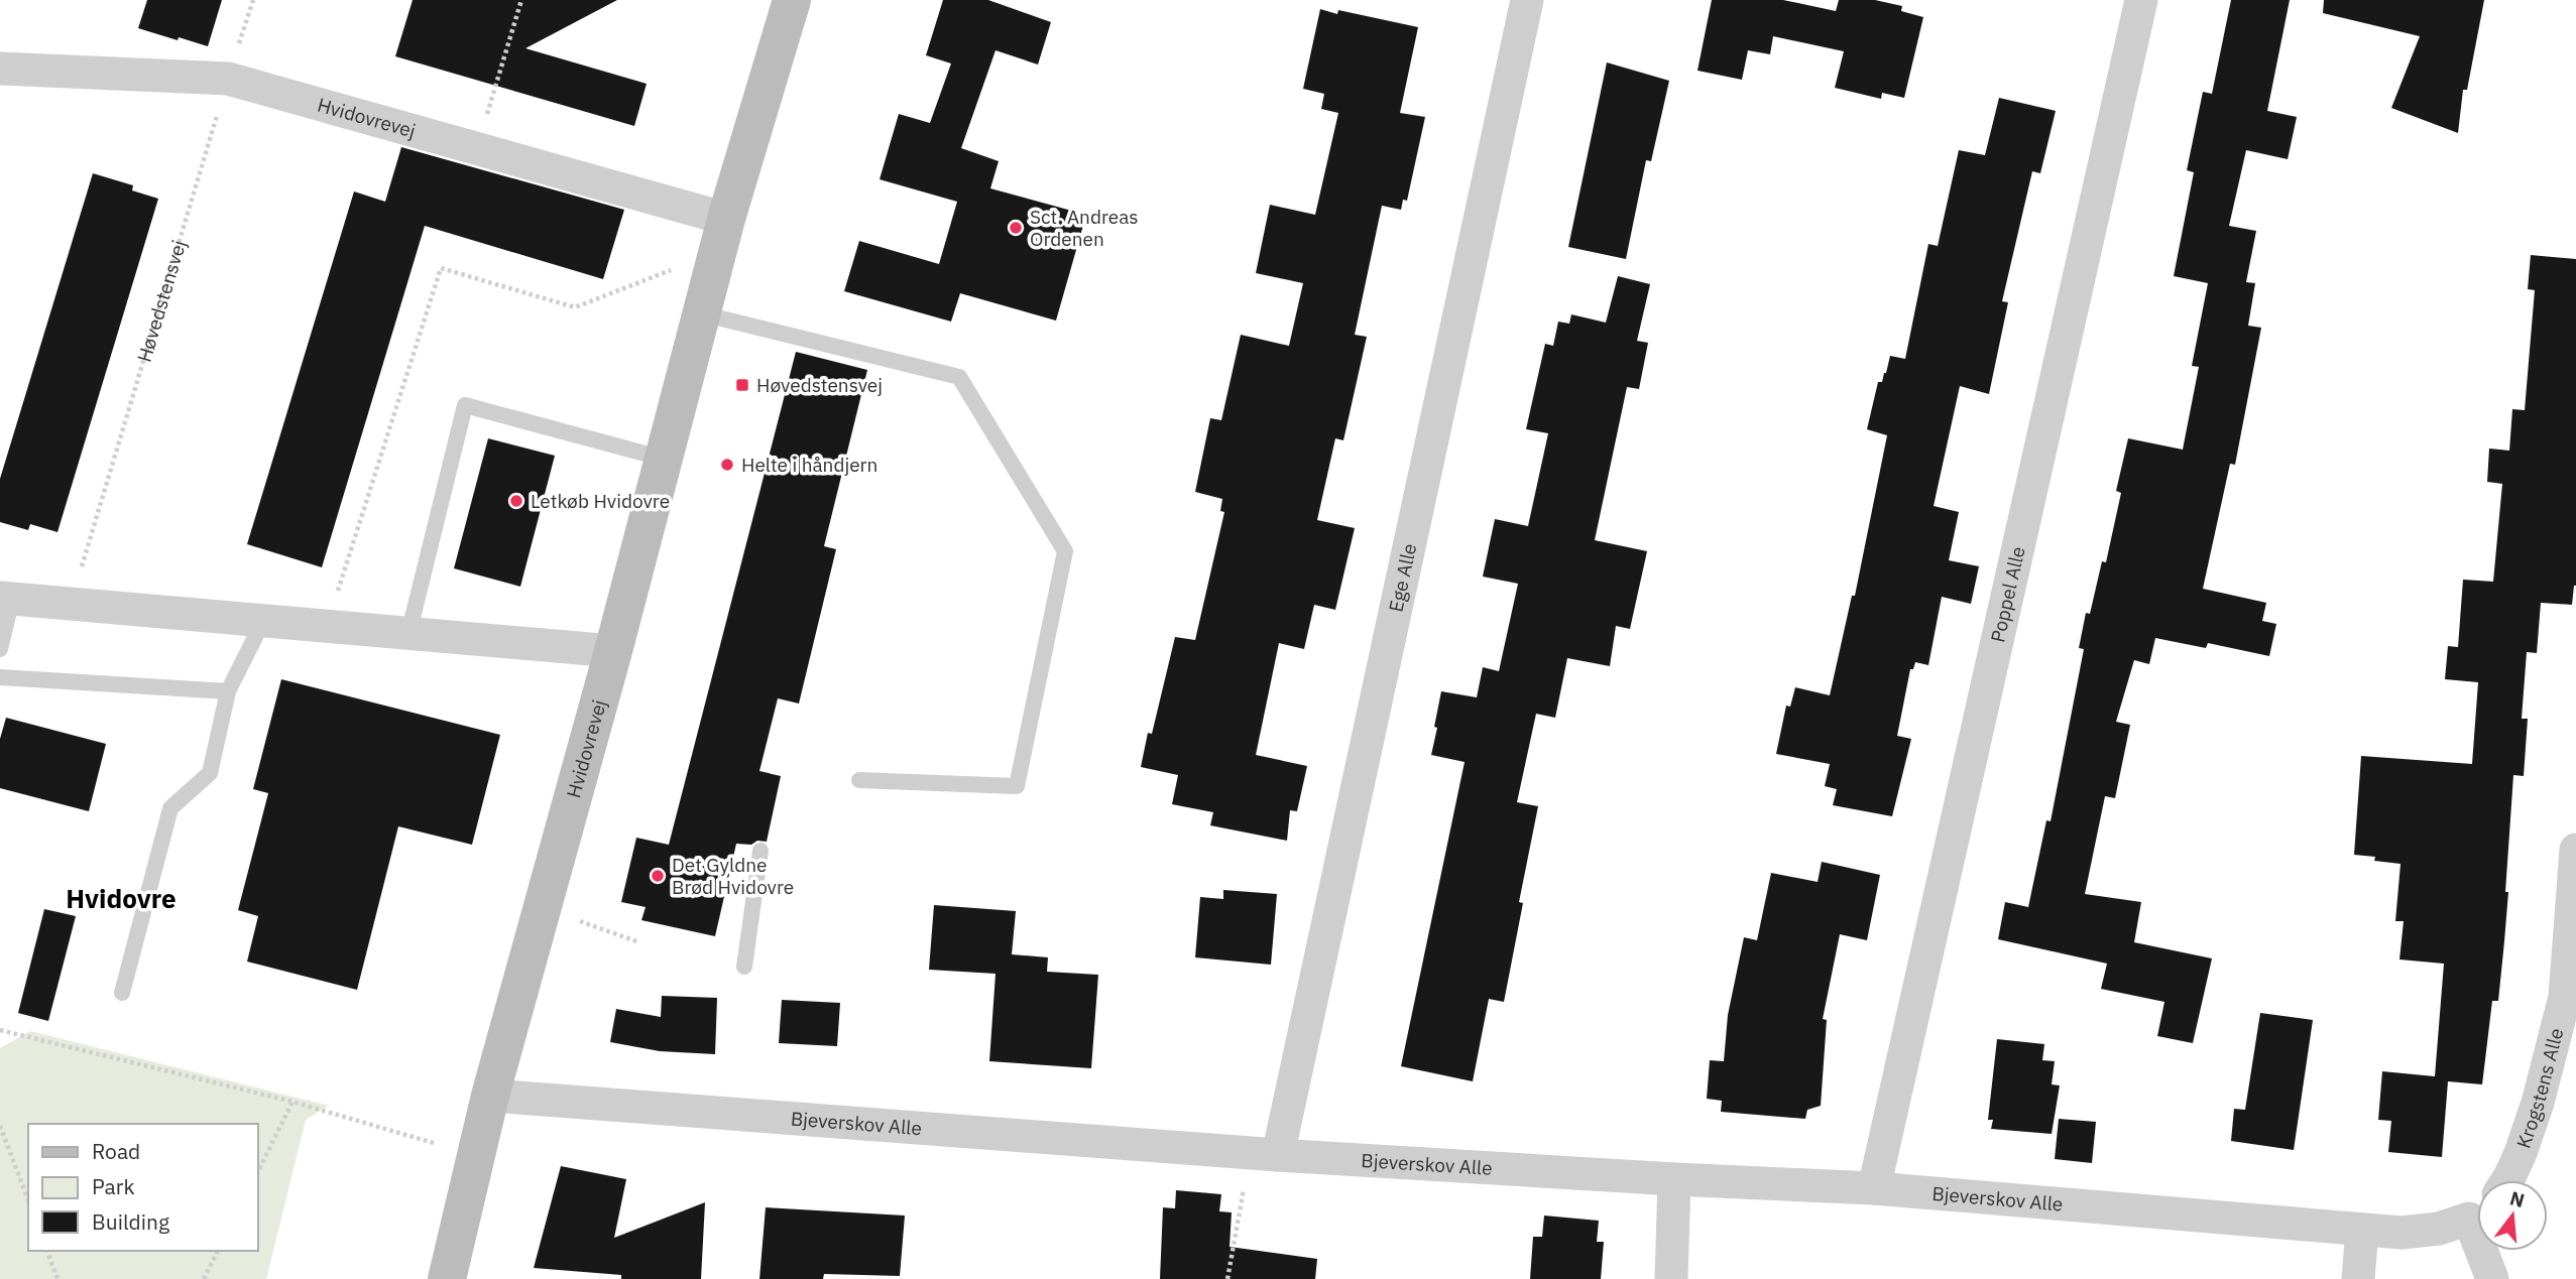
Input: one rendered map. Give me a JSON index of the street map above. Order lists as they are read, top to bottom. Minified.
{"streets":{"street":["Hvidovrevej","Ege Alle","Poppel Alle","Krogstens Alle","Bjeverskov Alle"],"path":["Høvedstensvej"]},"crossings":[["Hvidovrevej","Høvedstensvej"],["Hvidovrevej","Bjeverskov Alle"],["Ege Alle","Bjeverskov Alle"],["Poppel Alle","Bjeverskov Alle"]],"districts":["Hvidovre"],"places":{"other":["Sct. Andreas Ordenen","Helte i håndjern","Letkøb Hvidovre","Det Gyldne Brød Hvidovre"],"transit":["Høvedstensvej"]},"legend":["Road","Park","Building"],"north":"top"}
